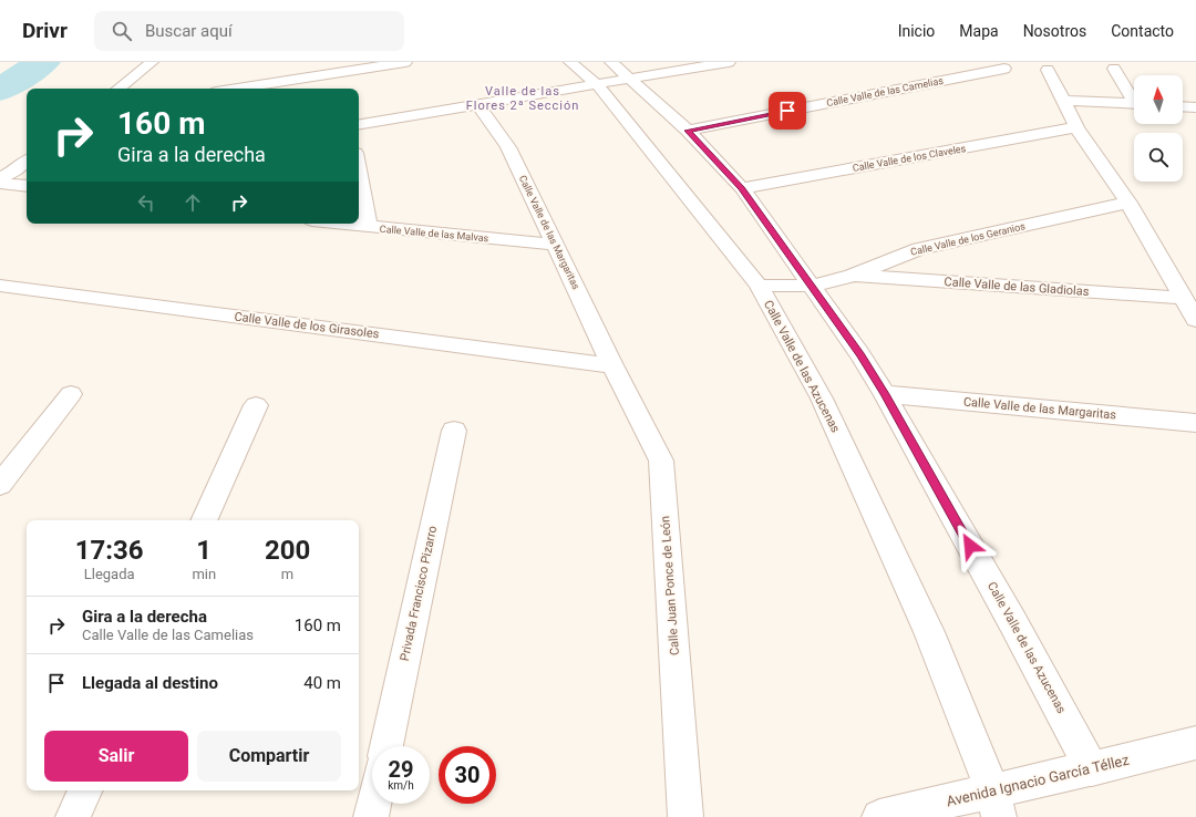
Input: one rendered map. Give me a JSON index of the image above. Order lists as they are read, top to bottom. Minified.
{"streets":{"street":["Calle Valle de las Camelias","Calle Valle de los Claveles","Calle Valle de las Margaritas","Calle Valle de las Malvas","Calle Valle de los Geranios","Calle Valle de las Gladiolas","Calle Valle de los Girasoles","Calle Valle de las Azucenas","Calle Juan Ponce de León","Privada Francisco Pizarro","Avenida Ignacio García Téllez"]},"crossings":[["Calle Valle de las Camelias","Calle Valle de las Azucenas"],["Calle Valle de los Claveles","Calle Valle de las Azucenas"],["Calle Valle de las Margaritas","Calle Valle de las Malvas"],["Calle Valle de las Margaritas","Calle Valle de los Girasoles"],["Calle Valle de las Margaritas","Calle Valle de las Azucenas"],["Calle Valle de las Margaritas","Calle Juan Ponce de León"],["Calle Valle de los Geranios","Calle Valle de las Gladiolas"],["Calle Valle de los Geranios","Calle Valle de las Azucenas"],["Calle Valle de los Girasoles","Calle Juan Ponce de León"],["Calle Valle de las Azucenas","Avenida Ignacio García Téllez"]],"districts":["Valle de las Flores 2ª Sección"],"north":"top","page":{"header":"Drivr","search":"Buscar aquí","nav":["Inicio","Mapa","Nosotros","Contacto"],"turn":["160 m","Gira a la derecha"],"eta":["17:36","Llegada","1","min","200","m"],"list":[{"name":"Gira a la derecha","note":"Calle Valle de las Camelias","value":"160 m"},{"name":"Llegada al destino","value":"40 m"}],"buttons":["Salir","Compartir"],"speed":"29 km/h","limit":"30"}}
